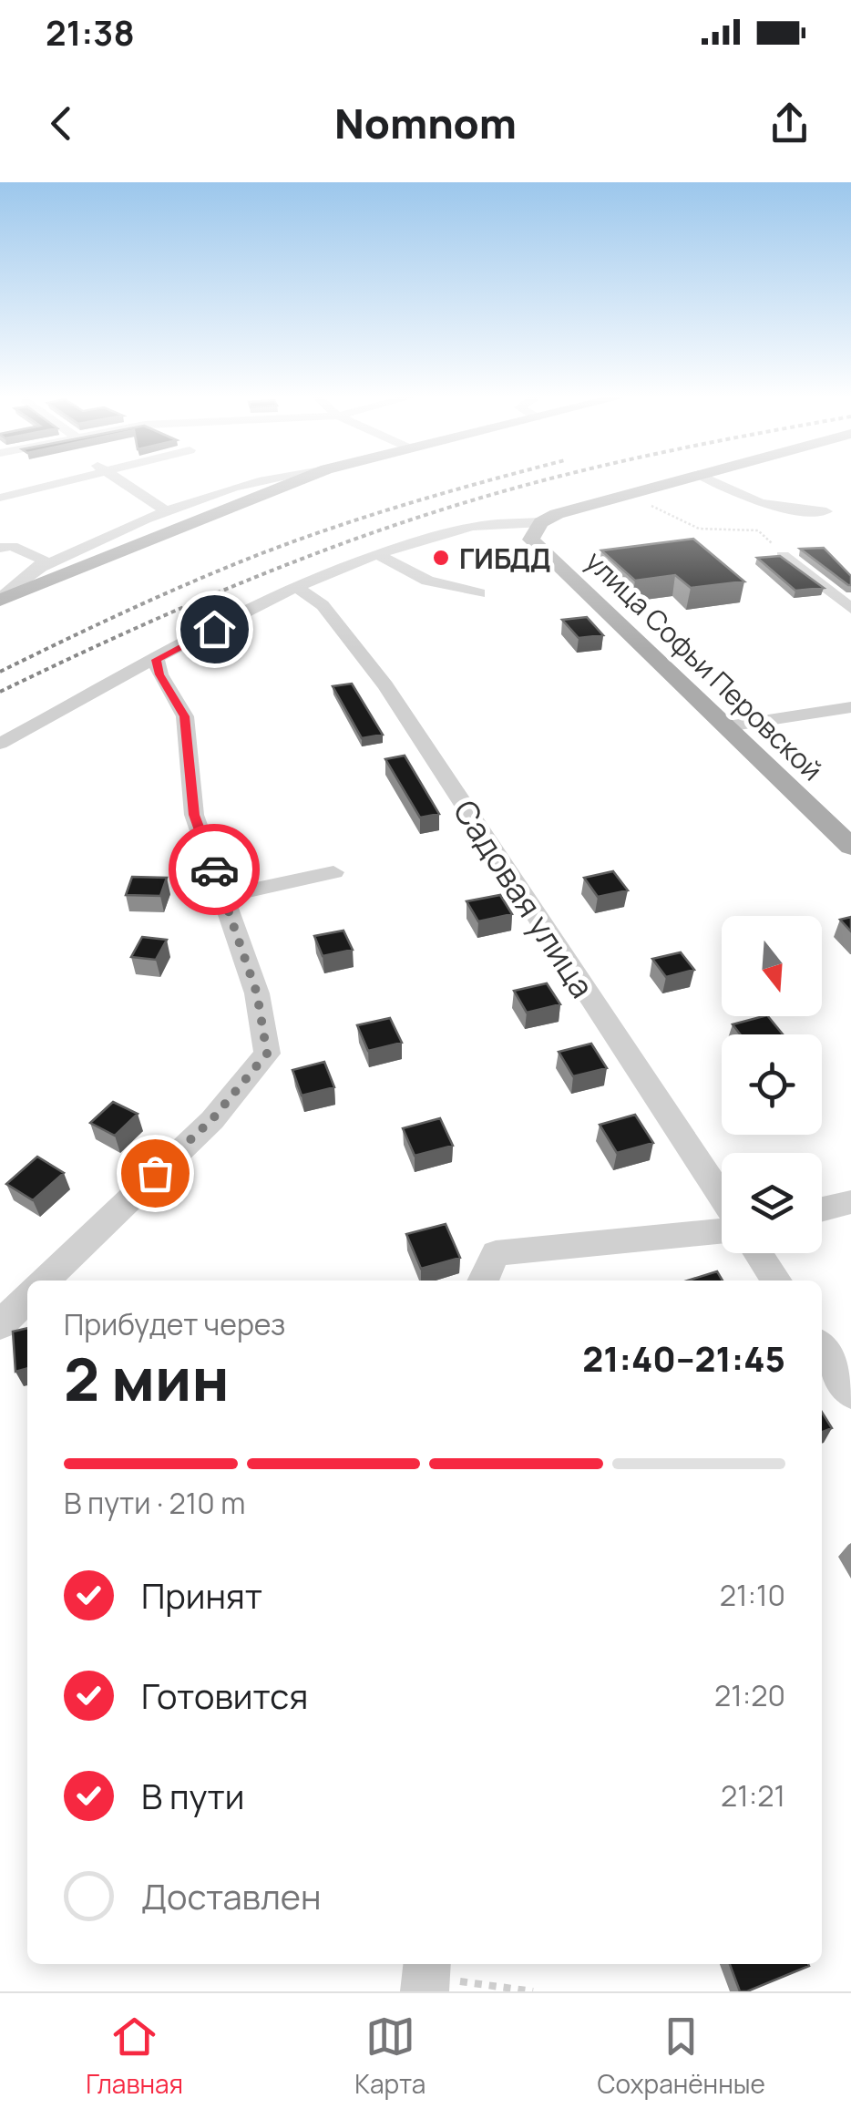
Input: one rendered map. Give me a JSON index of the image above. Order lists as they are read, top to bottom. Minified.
{"streets":{"main road":["улица Софьи Перовской"],"street":["Садовая улица"]},"places":["ГИБДД"],"north":"bottom","page":{"status":"21:38","header":"Nomnom","heading":["2 мин","Прибудет через","21:40–21:45"],"bar":"В пути · 210 m","list":[["Принят","21:10"],["Готовится","21:20"],["В пути","21:21"],"Доставлен"],"tabs":["Главная","Карта","Сохранённые"]}}
